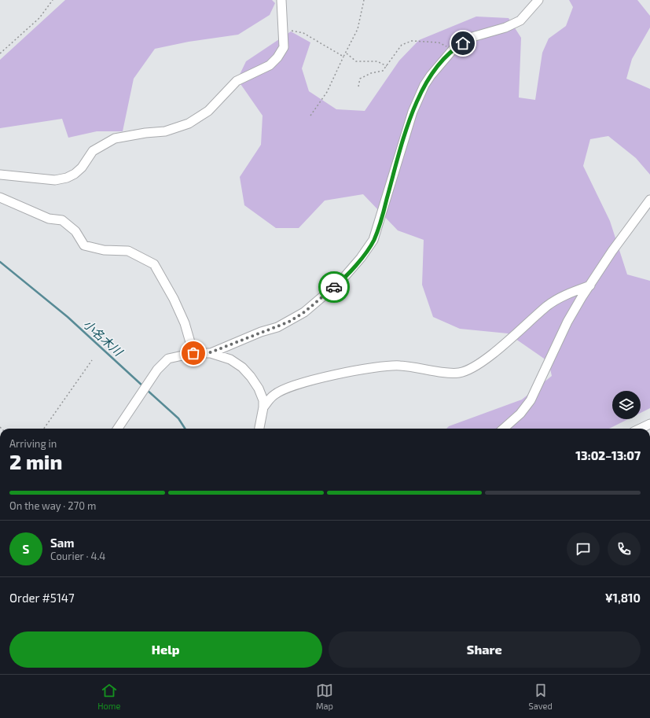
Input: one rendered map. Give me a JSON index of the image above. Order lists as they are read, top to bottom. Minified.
{"water":["小名木川"],"page":{"heading":["2 min","Arriving in","13:02–13:07"],"panel":["Sam","Courier · 4.4","Order #5147","¥1,810"],"bar":"On the way · 270 m","round":"S","buttons":["Help","Share"],"tabs":["Home","Map","Saved"]}}
